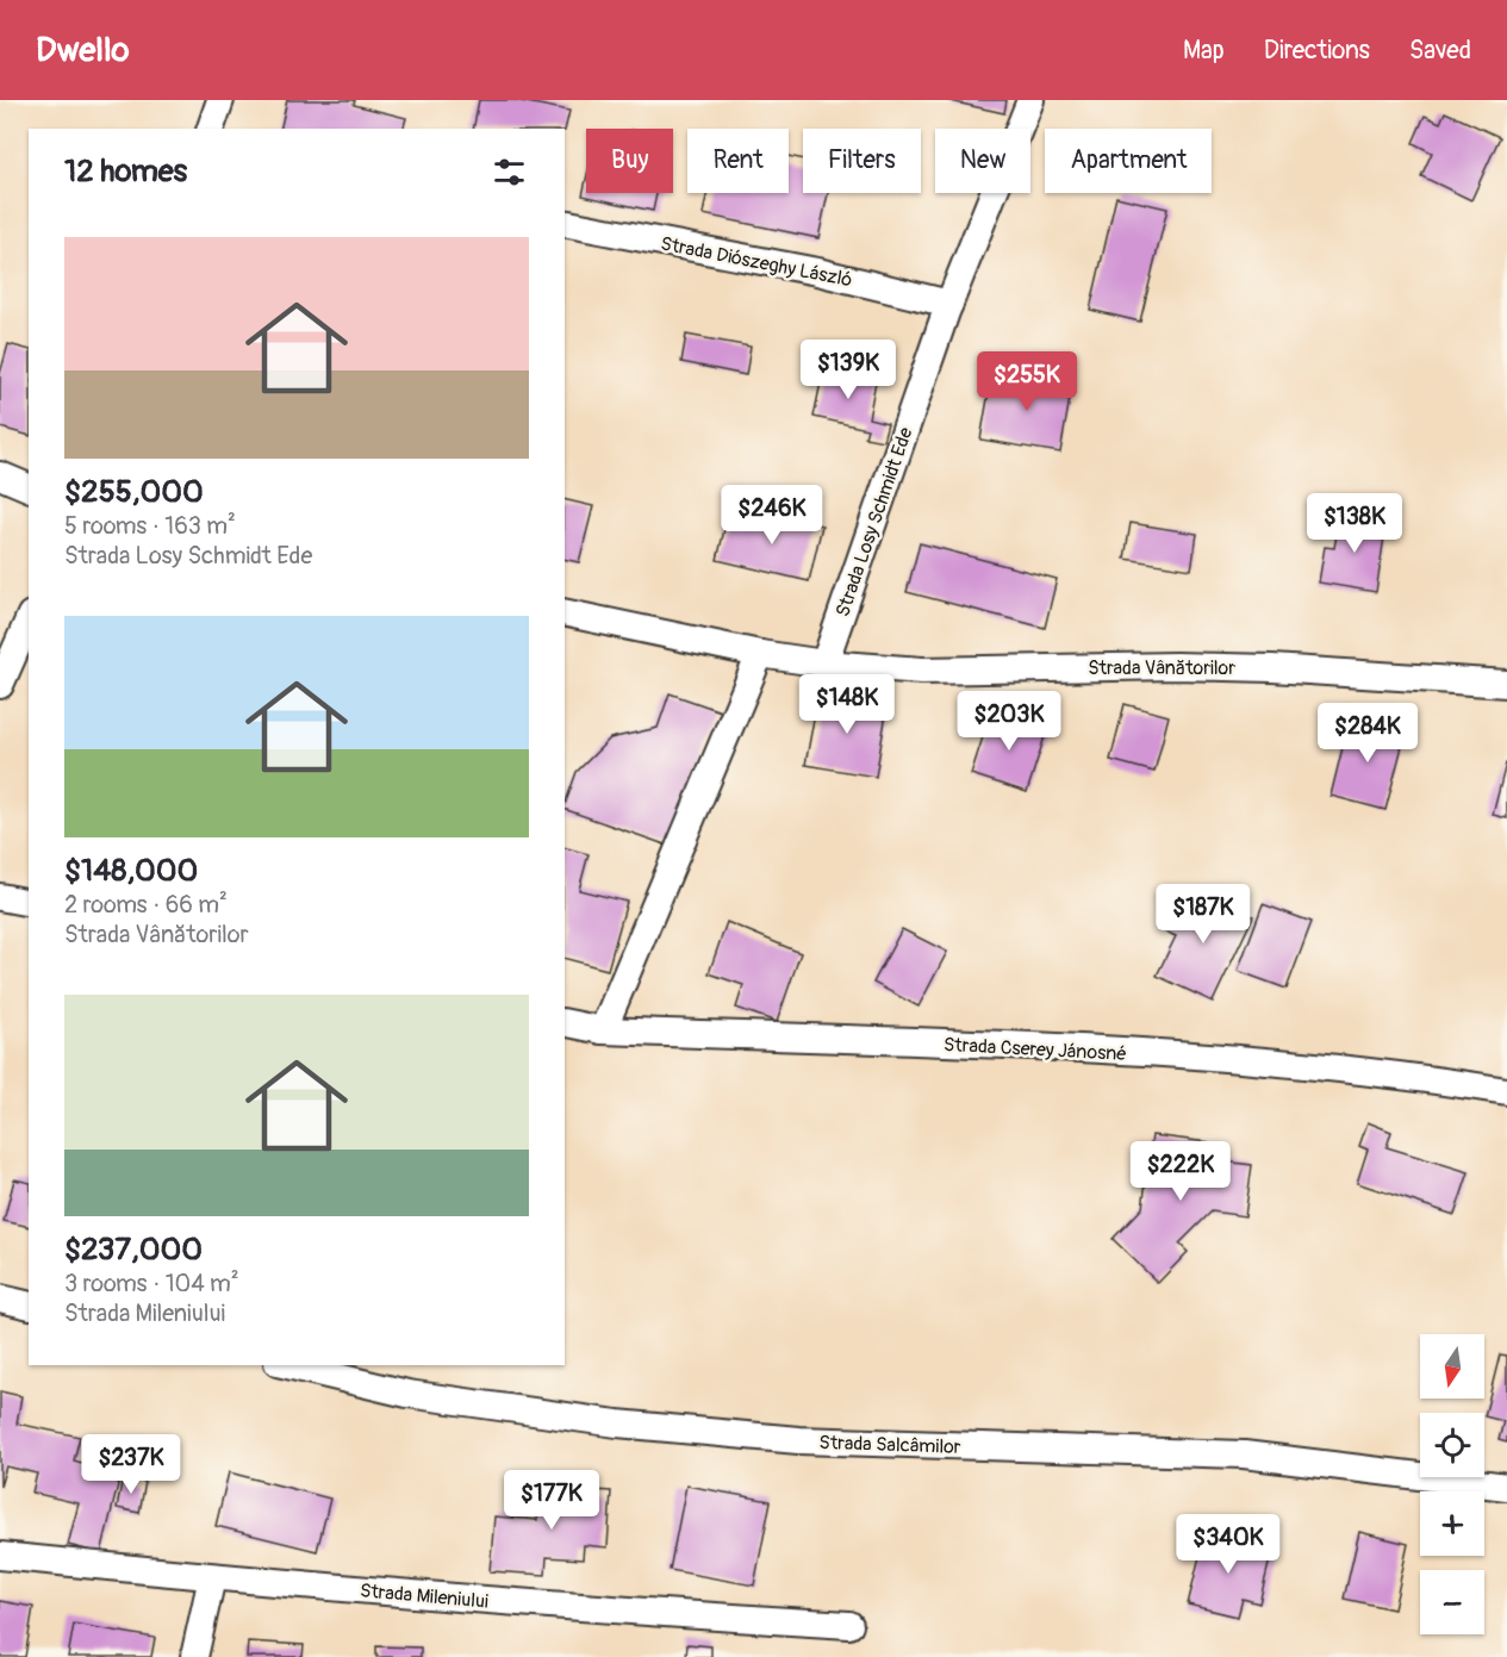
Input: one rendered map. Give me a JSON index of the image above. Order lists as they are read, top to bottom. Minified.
{"streets":{"street":["Strada Diószeghy László","Strada Losy Schmidt Ede","Strada Vânătorilor","Strada Cserey Jánosné","Strada Salcâmilor","Strada Mileniului"]},"crossings":[["Strada Diószeghy László","Strada Losy Schmidt Ede"],["Strada Losy Schmidt Ede","Strada Vânătorilor"]],"north":"bottom","page":{"header":"Dwello","nav":["Map","Directions","Saved"],"chip":["Buy","Rent","Filters","New","Apartment"],"heading":"12 homes","list":[{"name":"$255,000","note":"5 rooms · 163 m² · Strada Losy Schmidt Ede"},{"name":"$148,000","note":"2 rooms · 66 m² · Strada Vânătorilor"},{"name":"$237,000","note":"3 rooms · 104 m² · Strada Mileniului"}],"price":["$139K","$255K","$246K","$138K","$148K","$203K","$284K","$187K","$222K","$237K","$177K","$340K"],"map_buttons":["+","−"]}}
